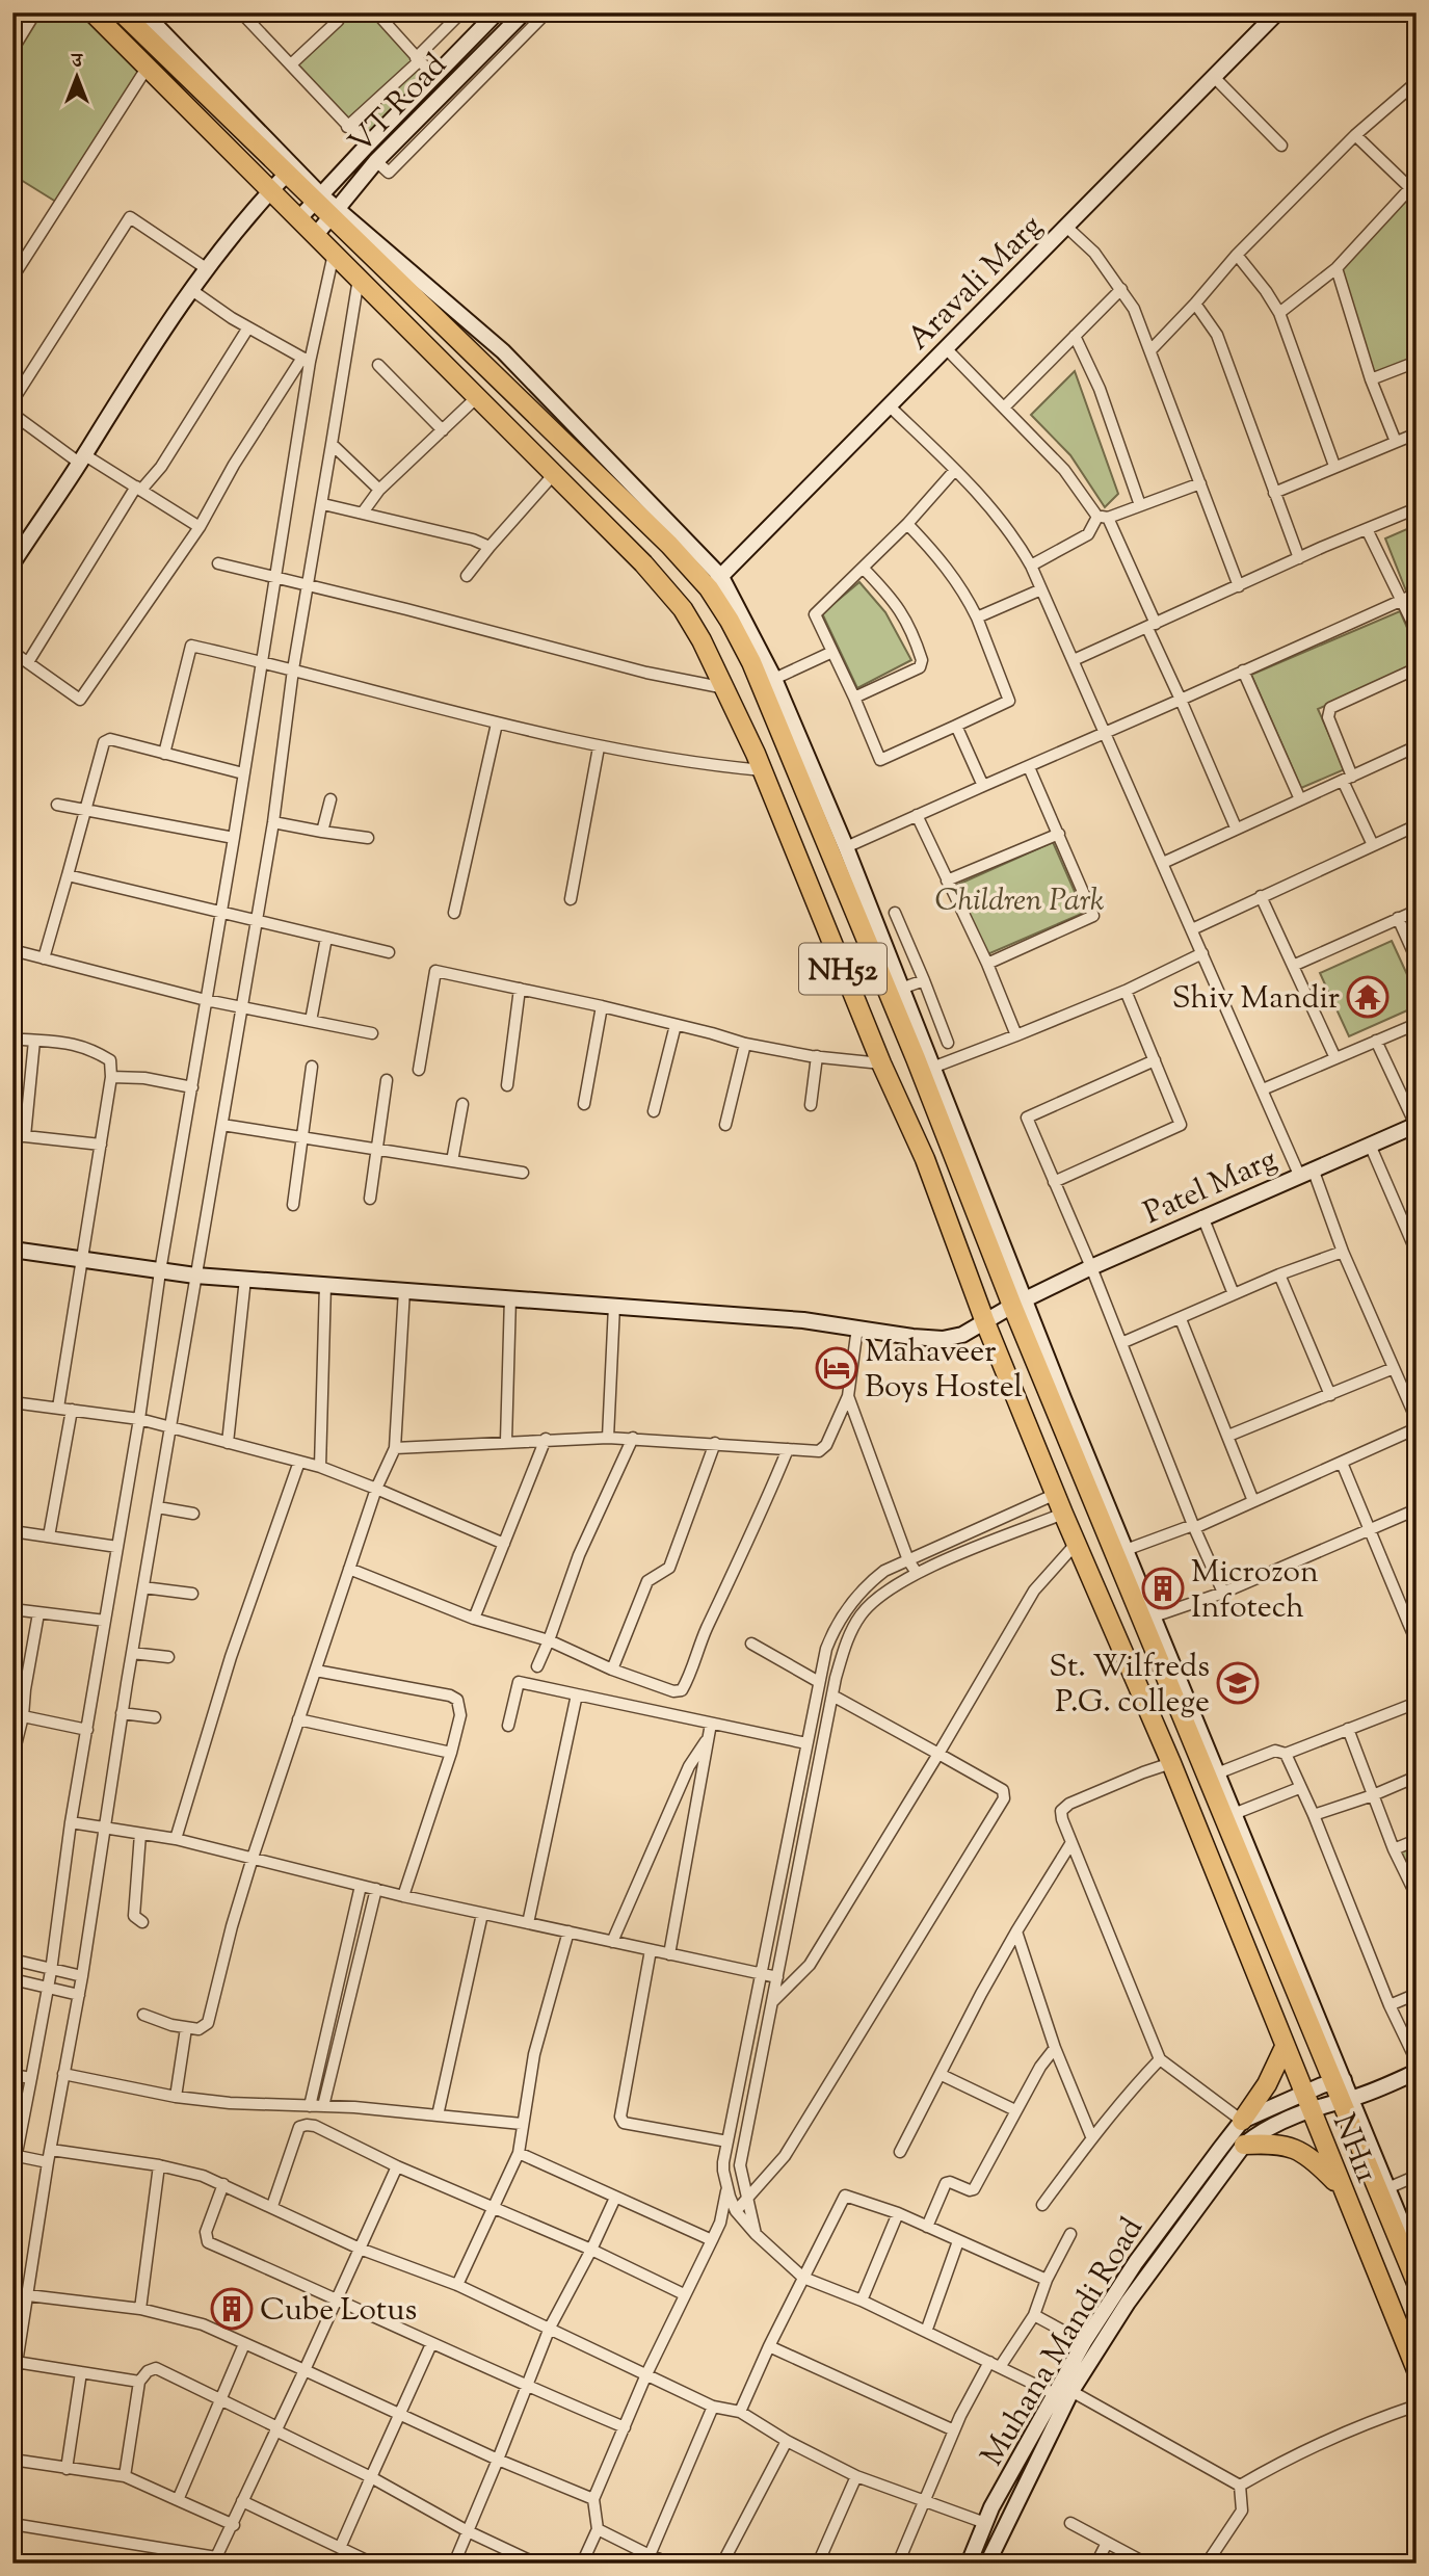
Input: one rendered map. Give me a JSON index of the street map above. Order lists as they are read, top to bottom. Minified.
{"streets":{"highway":["NH52","NH11"],"street":["VT Road","Aravali Marg","Patel Marg","Muhana Mandi Road"]},"crossings":[["VT Road","NH52"],["Aravali Marg","NH52"],["NH52","Patel Marg"],["NH52","NH11"]],"parks":["Children Park"],"places":{"temple":["Shiv Mandir"],"hotel":["Mahaveer Boys Hostel"],"building":["Microzon Infotech","Cube Lotus"],"school or university":["St. Wilfreds P.G. college"]},"north":"top"}
